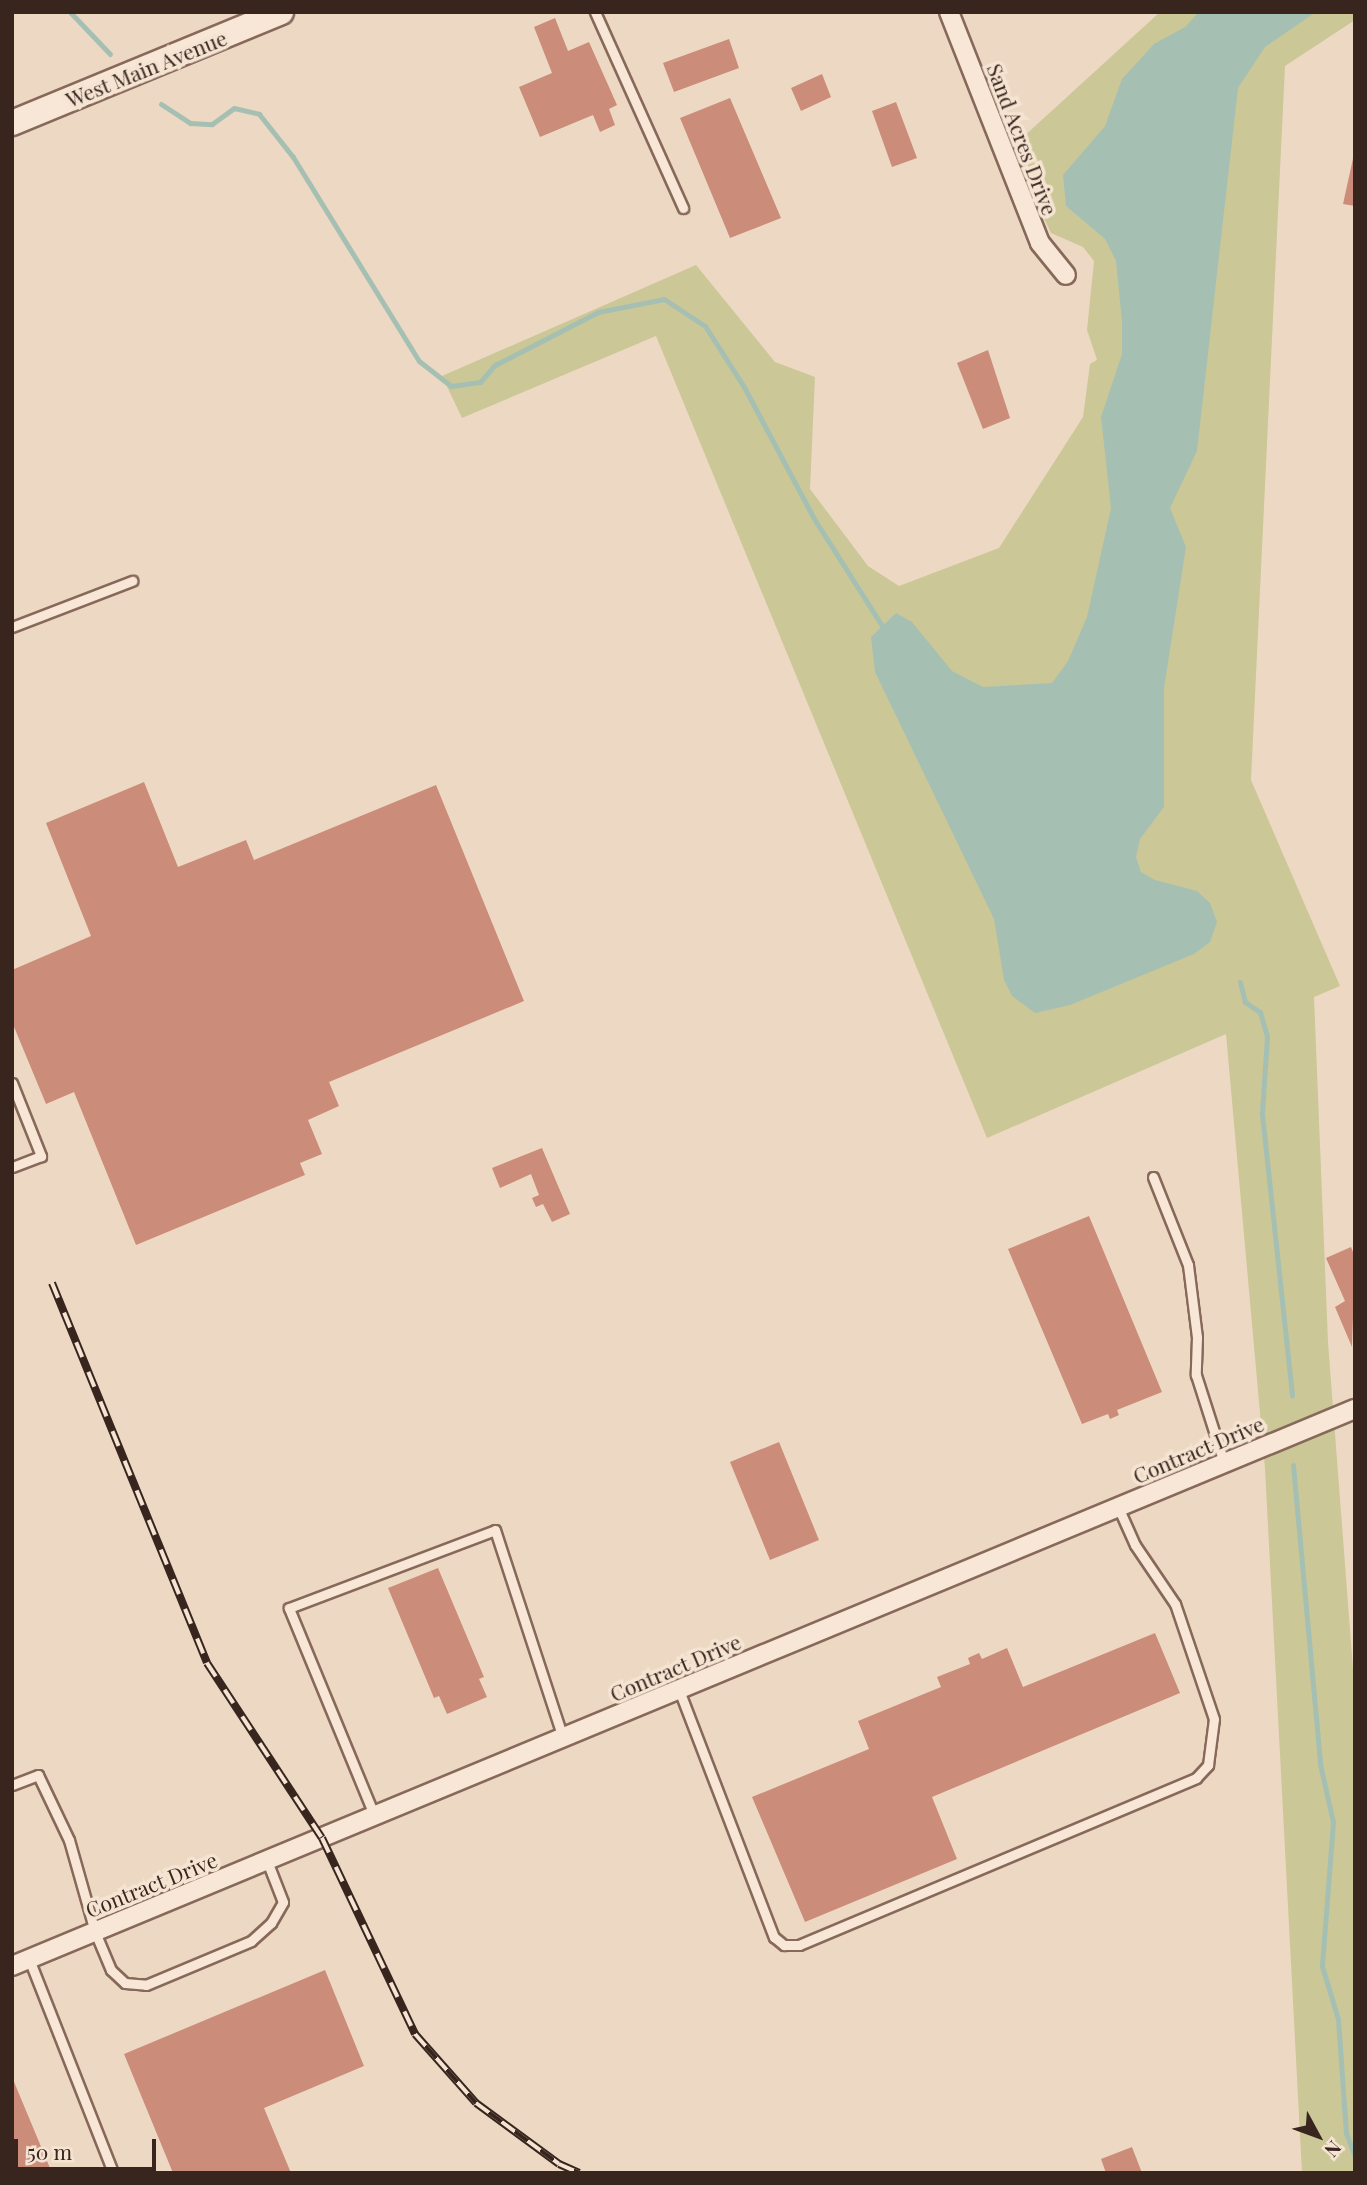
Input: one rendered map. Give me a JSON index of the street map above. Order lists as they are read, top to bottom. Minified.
{"streets":{"main road":["West Main Avenue"],"street":["Sand Acres Drive","Contract Drive"]},"scale_bar":"50 m","north":"bottom right"}
